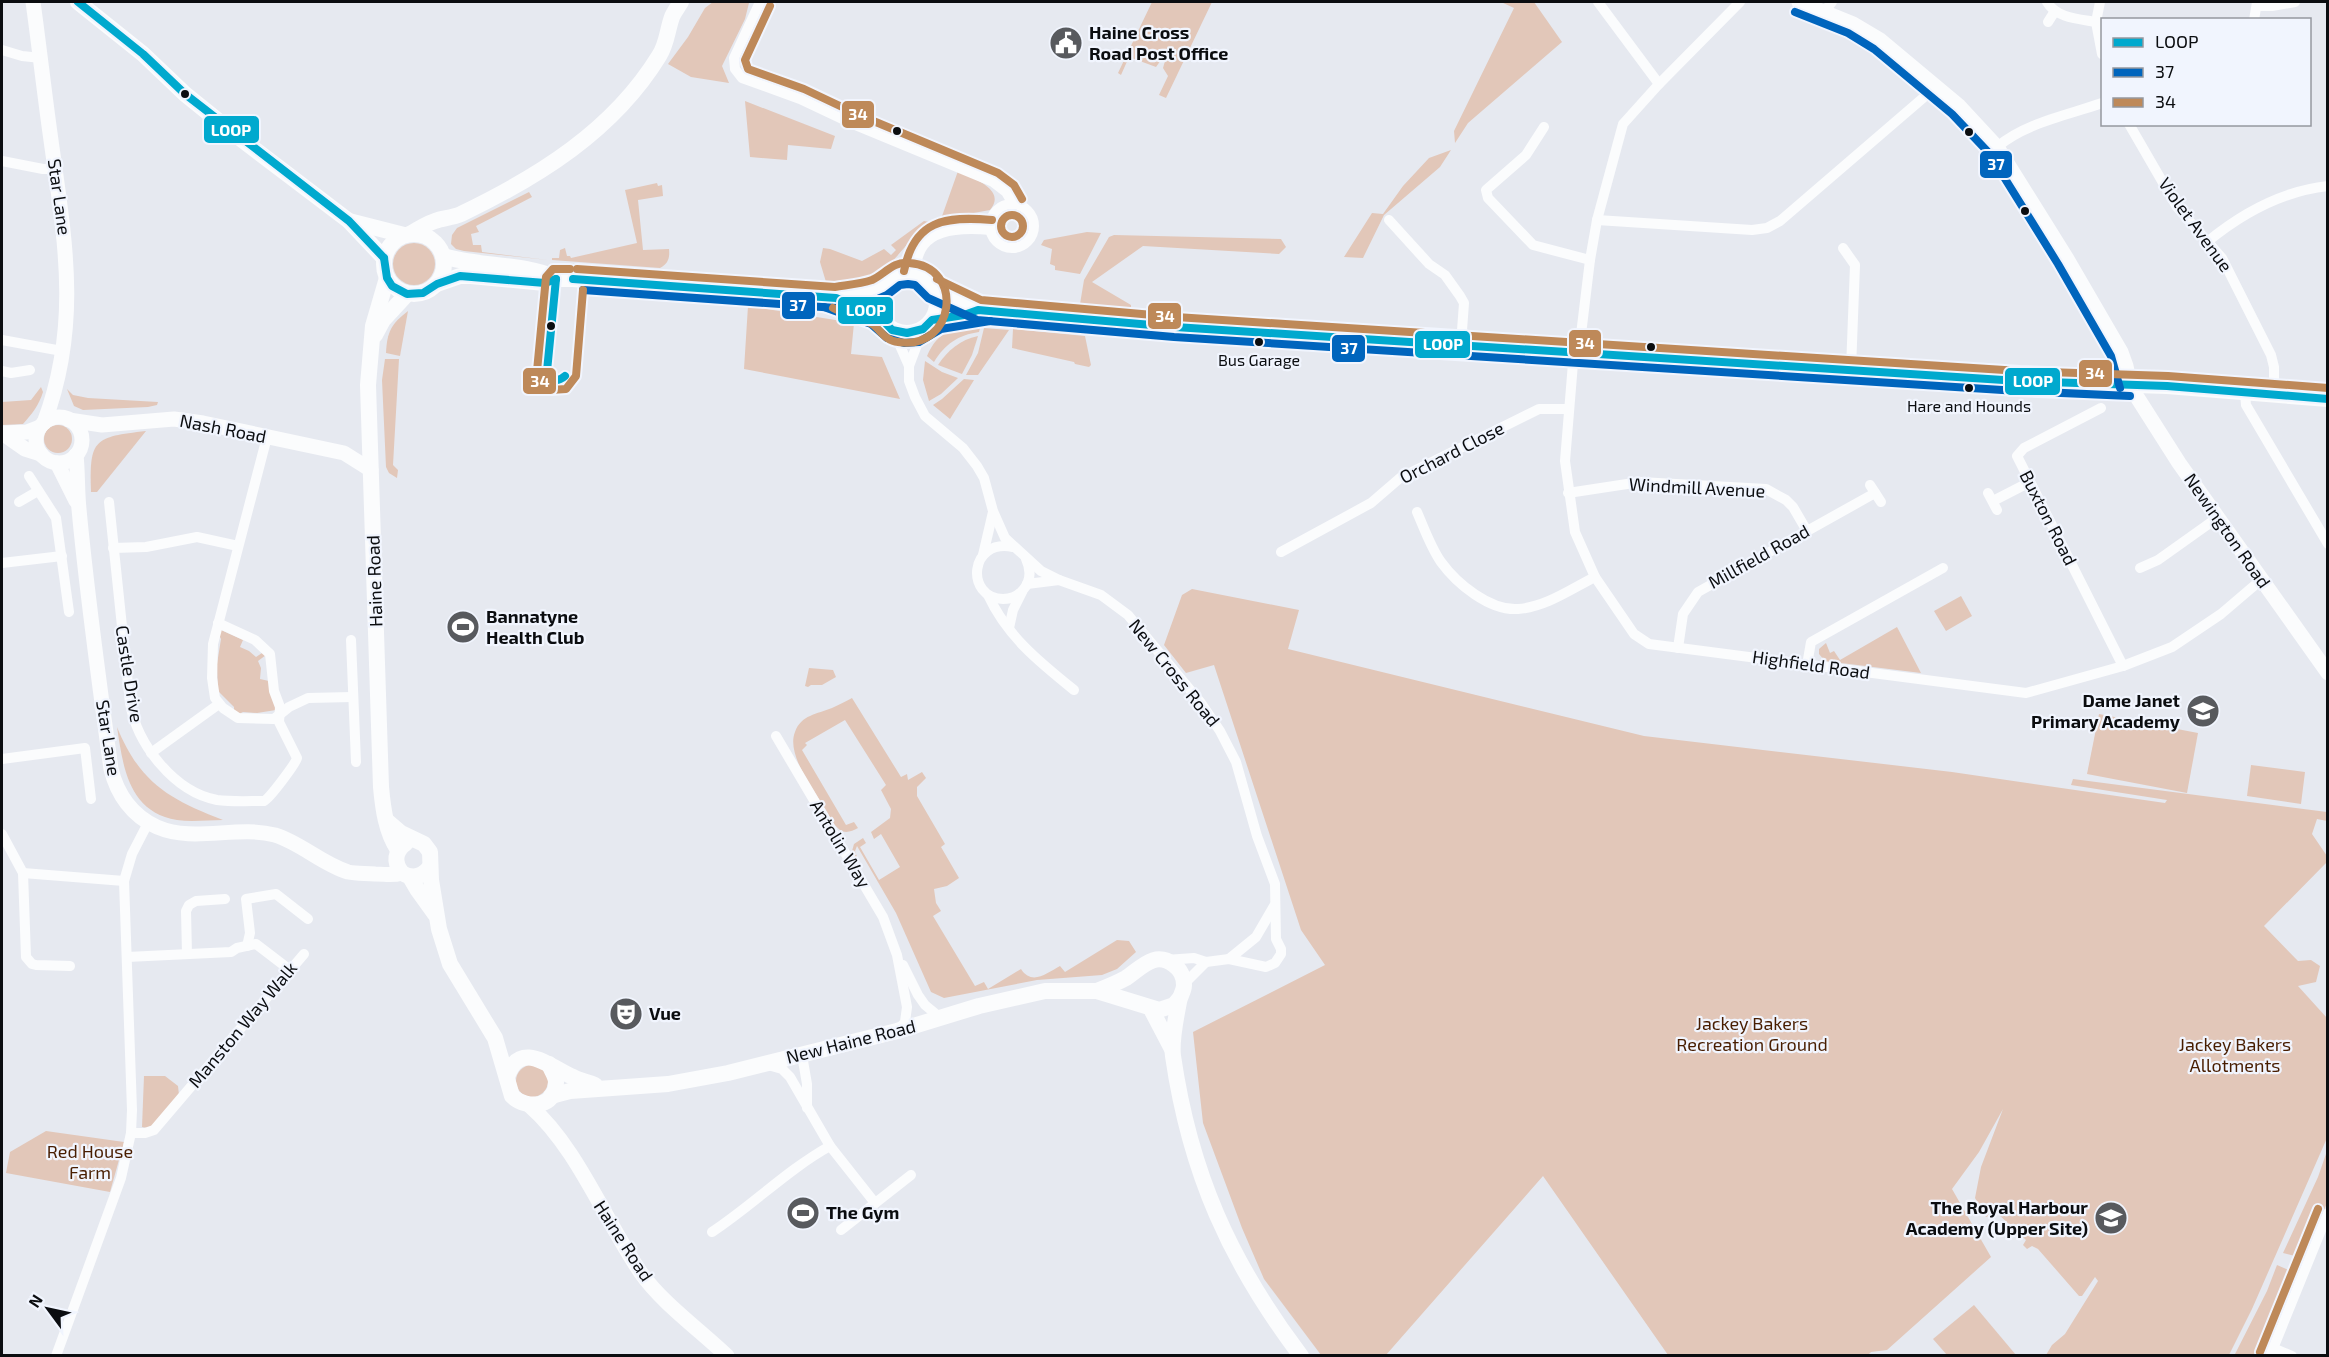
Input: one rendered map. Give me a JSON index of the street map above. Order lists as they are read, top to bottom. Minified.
{"streets":{"main road":["Haine Road","New Haine Road"],"street":["Star Lane","Violet Avenue","Nash Road","Orchard Close","Windmill Avenue","Buxton Road","Newington Road","Millfield Road","Highfield Road","New Cross Road","Castle Drive","Antolin Way","Manston Way Walk"]},"crossings":[["Star Lane","Nash Road"],["Nash Road","Haine Road"],["Orchard Close","Highfield Road"],["Windmill Avenue","Millfield Road"],["Windmill Avenue","Highfield Road"],["Buxton Road","Highfield Road"],["Newington Road","Highfield Road"],["Millfield Road","Highfield Road"],["Haine Road","New Haine Road"],["Antolin Way","New Haine Road"]],"parks":["Jackey Bakers Recreation Ground","Jackey Bakers Allotments","Red House Farm"],"places":{"public building":["Haine Cross Road Post Office"],"other":["Bus Garage","Hare and Hounds"],"sports":["Bannatyne Health Club","The Gym"],"school or university":["Dame Janet Primary Academy","The Royal Harbour Academy (Upper Site)"],"theatre":["Vue"]},"lines":["transit line LOOP","transit line 34","transit line 37"],"legend":["LOOP","37","34"],"north":"top left"}
